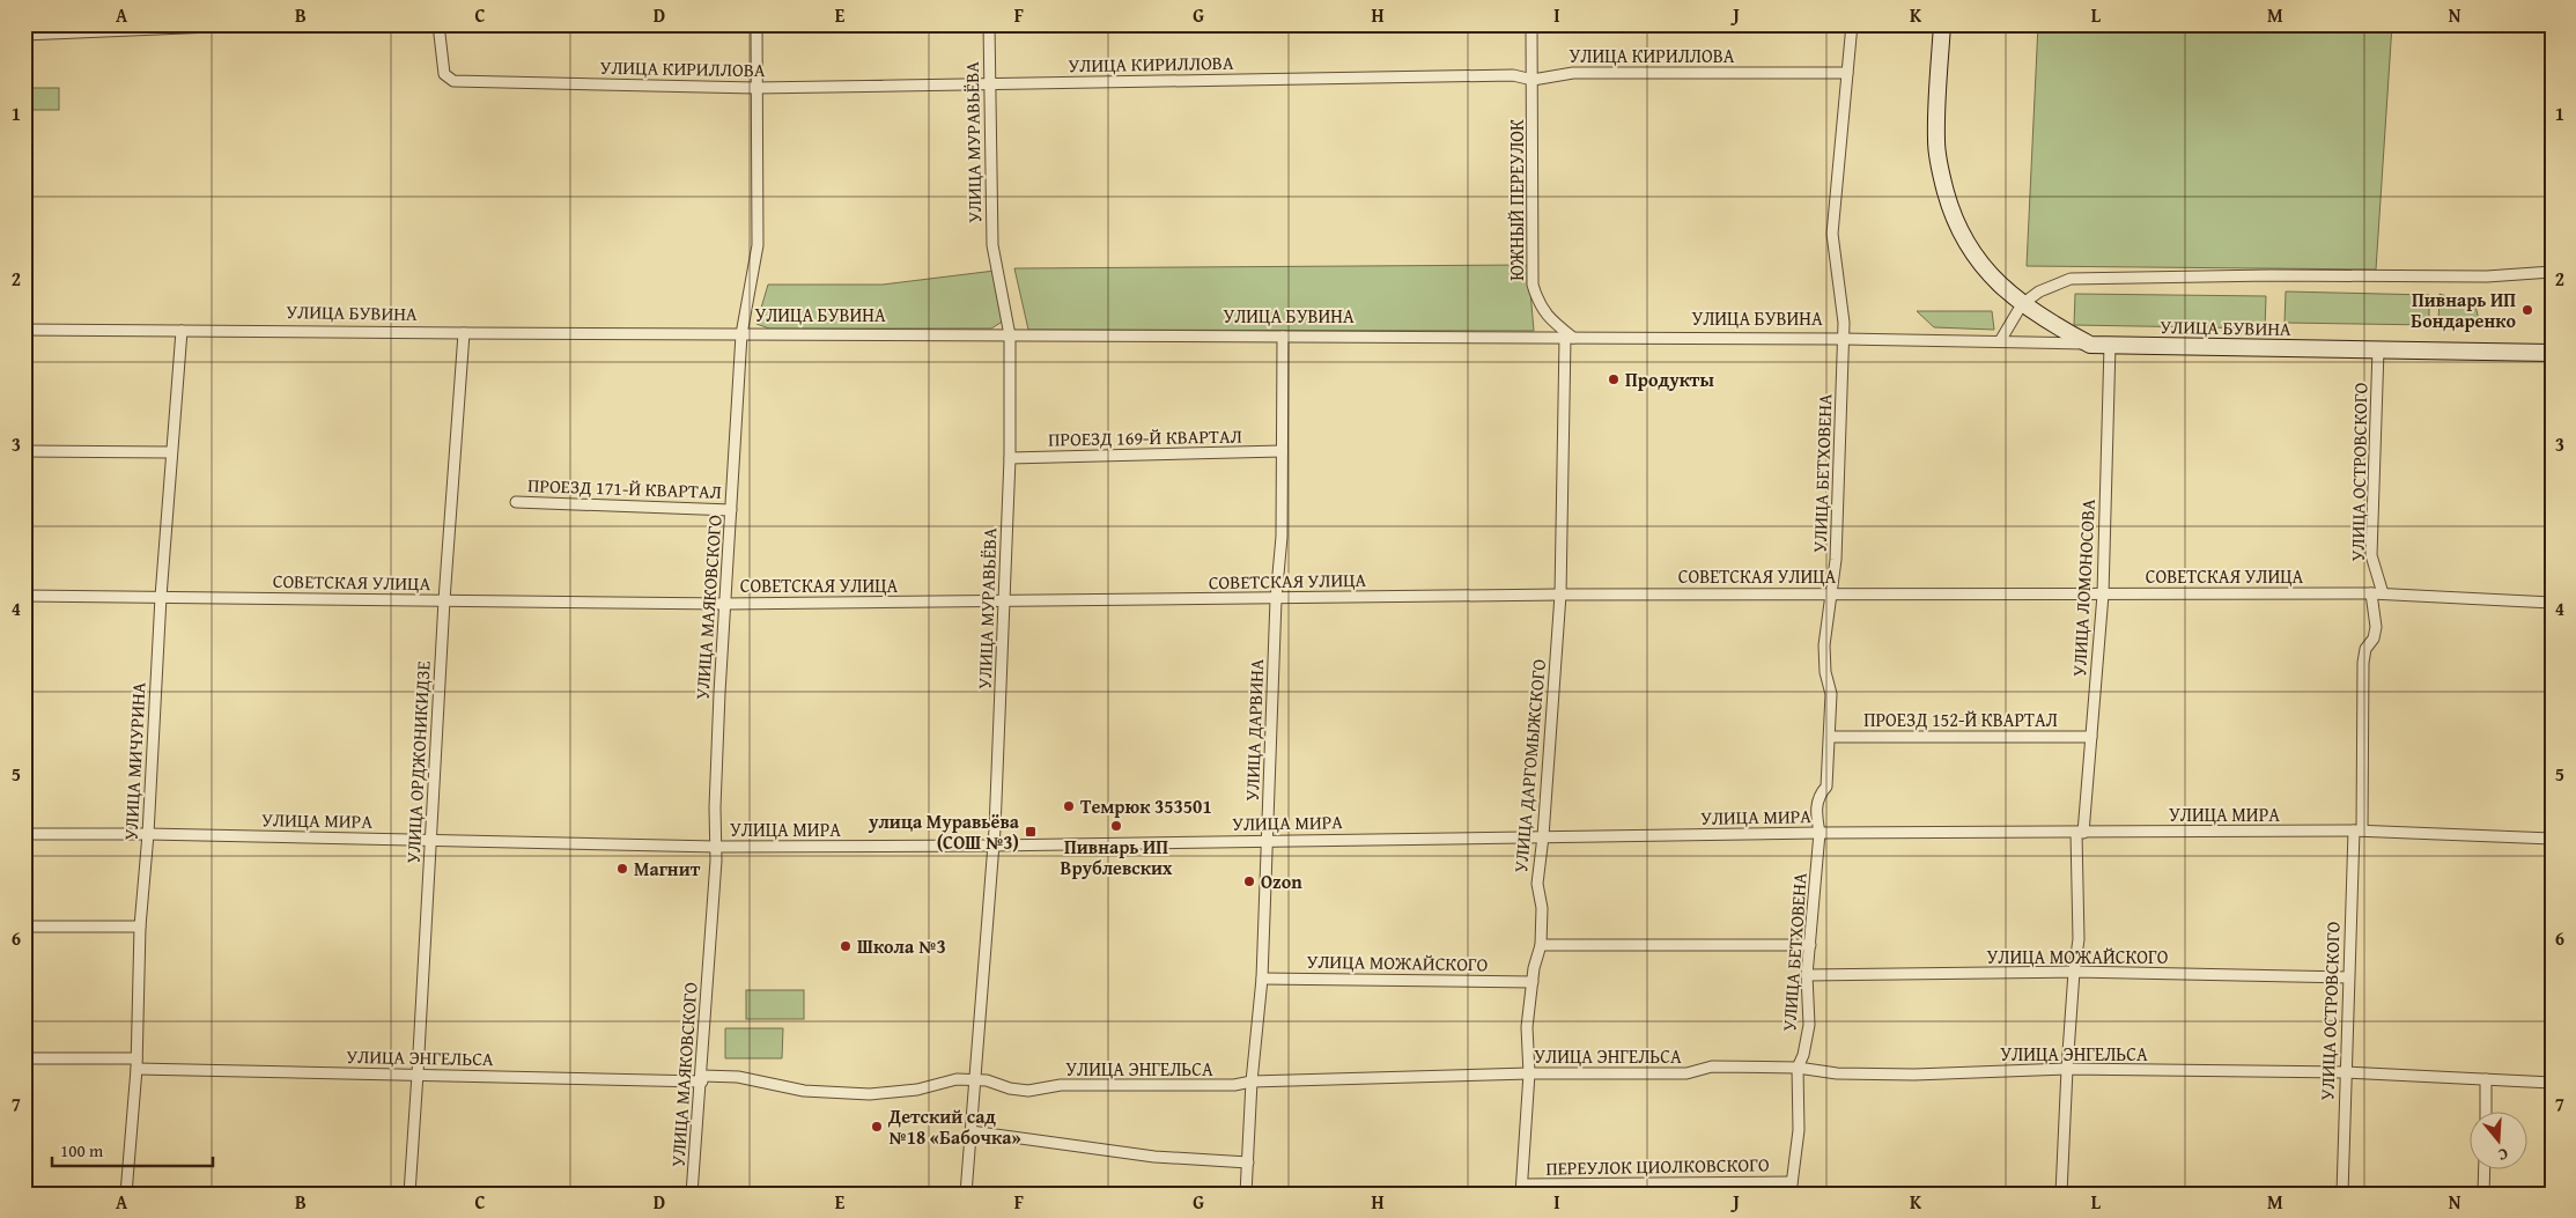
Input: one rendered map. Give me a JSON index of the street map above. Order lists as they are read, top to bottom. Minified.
{"streets":{"street":["УЛИЦА КИРИЛЛОВА","УЛИЦА МУРАВЬЁВА","ЮЖНЫЙ ПЕРЕУЛОК","УЛИЦА БУВИНА","ПРОЕЗД 169-Й КВАРТАЛ","УЛИЦА ОСТРОВСКОГО","УЛИЦА БЕТХОВЕНА","ПРОЕЗД 171-Й КВАРТАЛ","СОВЕТСКАЯ УЛИЦА","УЛИЦА ЛОМОНОСОВА","УЛИЦА МАЯКОВСКОГО","ПРОЕЗД 152-Й КВАРТАЛ","УЛИЦА ДАРВИНА","УЛИЦА МИЧУРИНА","УЛИЦА ОРДЖОНИКИДЗЕ","УЛИЦА ДАРГОМЫЖСКОГО","УЛИЦА МИРА","УЛИЦА МОЖАЙСКОГО","УЛИЦА ЭНГЕЛЬСА","ПЕРЕУЛОК ЦИОЛКОВСКОГО"]},"crossings":[["УЛИЦА КИРИЛЛОВА","УЛИЦА МУРАВЬЁВА"],["УЛИЦА КИРИЛЛОВА","ЮЖНЫЙ ПЕРЕУЛОК"],["УЛИЦА КИРИЛЛОВА","УЛИЦА БЕТХОВЕНА"],["УЛИЦА КИРИЛЛОВА","УЛИЦА МАЯКОВСКОГО"],["УЛИЦА МУРАВЬЁВА","УЛИЦА БУВИНА"],["УЛИЦА МУРАВЬЁВА","ПРОЕЗД 169-Й КВАРТАЛ"],["УЛИЦА МУРАВЬЁВА","СОВЕТСКАЯ УЛИЦА"],["УЛИЦА МУРАВЬЁВА","УЛИЦА МИРА"],["УЛИЦА МУРАВЬЁВА","УЛИЦА ЭНГЕЛЬСА"],["ЮЖНЫЙ ПЕРЕУЛОК","УЛИЦА БУВИНА"],["ЮЖНЫЙ ПЕРЕУЛОК","УЛИЦА ДАРГОМЫЖСКОГО"],["УЛИЦА БУВИНА","УЛИЦА ОСТРОВСКОГО"],["УЛИЦА БУВИНА","УЛИЦА БЕТХОВЕНА"],["УЛИЦА БУВИНА","УЛИЦА ЛОМОНОСОВА"],["УЛИЦА БУВИНА","УЛИЦА МАЯКОВСКОГО"],["УЛИЦА БУВИНА","УЛИЦА ДАРВИНА"],["УЛИЦА БУВИНА","УЛИЦА МИЧУРИНА"],["УЛИЦА БУВИНА","УЛИЦА ОРДЖОНИКИДЗЕ"],["УЛИЦА БУВИНА","УЛИЦА ДАРГОМЫЖСКОГО"],["ПРОЕЗД 169-Й КВАРТАЛ","УЛИЦА ДАРВИНА"],["УЛИЦА ОСТРОВСКОГО","СОВЕТСКАЯ УЛИЦА"],["УЛИЦА ОСТРОВСКОГО","УЛИЦА МИРА"],["УЛИЦА ОСТРОВСКОГО","УЛИЦА МОЖАЙСКОГО"],["УЛИЦА ОСТРОВСКОГО","УЛИЦА ЭНГЕЛЬСА"],["УЛИЦА БЕТХОВЕНА","СОВЕТСКАЯ УЛИЦА"],["УЛИЦА БЕТХОВЕНА","ПРОЕЗД 152-Й КВАРТАЛ"],["УЛИЦА БЕТХОВЕНА","УЛИЦА МИРА"],["УЛИЦА БЕТХОВЕНА","УЛИЦА МОЖАЙСКОГО"],["УЛИЦА БЕТХОВЕНА","УЛИЦА ЭНГЕЛЬСА"],["УЛИЦА БЕТХОВЕНА","ПЕРЕУЛОК ЦИОЛКОВСКОГО"],["ПРОЕЗД 171-Й КВАРТАЛ","УЛИЦА МАЯКОВСКОГО"],["СОВЕТСКАЯ УЛИЦА","УЛИЦА ЛОМОНОСОВА"],["СОВЕТСКАЯ УЛИЦА","УЛИЦА МАЯКОВСКОГО"],["СОВЕТСКАЯ УЛИЦА","УЛИЦА ДАРВИНА"],["СОВЕТСКАЯ УЛИЦА","УЛИЦА МИЧУРИНА"],["СОВЕТСКАЯ УЛИЦА","УЛИЦА ОРДЖОНИКИДЗЕ"],["СОВЕТСКАЯ УЛИЦА","УЛИЦА ДАРГОМЫЖСКОГО"],["УЛИЦА ЛОМОНОСОВА","ПРОЕЗД 152-Й КВАРТАЛ"],["УЛИЦА ЛОМОНОСОВА","УЛИЦА МИРА"],["УЛИЦА ЛОМОНОСОВА","УЛИЦА МОЖАЙСКОГО"],["УЛИЦА ЛОМОНОСОВА","УЛИЦА ЭНГЕЛЬСА"],["УЛИЦА МАЯКОВСКОГО","УЛИЦА МИРА"],["УЛИЦА МАЯКОВСКОГО","УЛИЦА ЭНГЕЛЬСА"],["УЛИЦА ДАРВИНА","УЛИЦА МИРА"],["УЛИЦА ДАРВИНА","УЛИЦА МОЖАЙСКОГО"],["УЛИЦА ДАРВИНА","УЛИЦА ЭНГЕЛЬСА"],["УЛИЦА МИЧУРИНА","УЛИЦА МИРА"],["УЛИЦА МИЧУРИНА","УЛИЦА ЭНГЕЛЬСА"],["УЛИЦА ОРДЖОНИКИДЗЕ","УЛИЦА МИРА"],["УЛИЦА ОРДЖОНИКИДЗЕ","УЛИЦА ЭНГЕЛЬСА"],["УЛИЦА ДАРГОМЫЖСКОГО","УЛИЦА МИРА"],["УЛИЦА ДАРГОМЫЖСКОГО","УЛИЦА МОЖАЙСКОГО"],["УЛИЦА ДАРГОМЫЖСКОГО","УЛИЦА ЭНГЕЛЬСА"],["УЛИЦА ДАРГОМЫЖСКОГО","ПЕРЕУЛОК ЦИОЛКОВСКОГО"]],"places":{"other":["Пивнарь ИП Бондаренко","Продукты","Темрюк 353501","Пивнарь ИП Врублевских","Магнит","Ozon","Школа №3","Детский сад №18 «Бабочка»"],"transit":["улица Муравьёва (СОШ №3)"]},"scale_bar":"100 m","north":"bottom","grid":{"columns":["A","B","C","D","E","F","G","H","I","J","K","L","M","N"],"rows":["1","2","3","4","5","6","7"]}}
